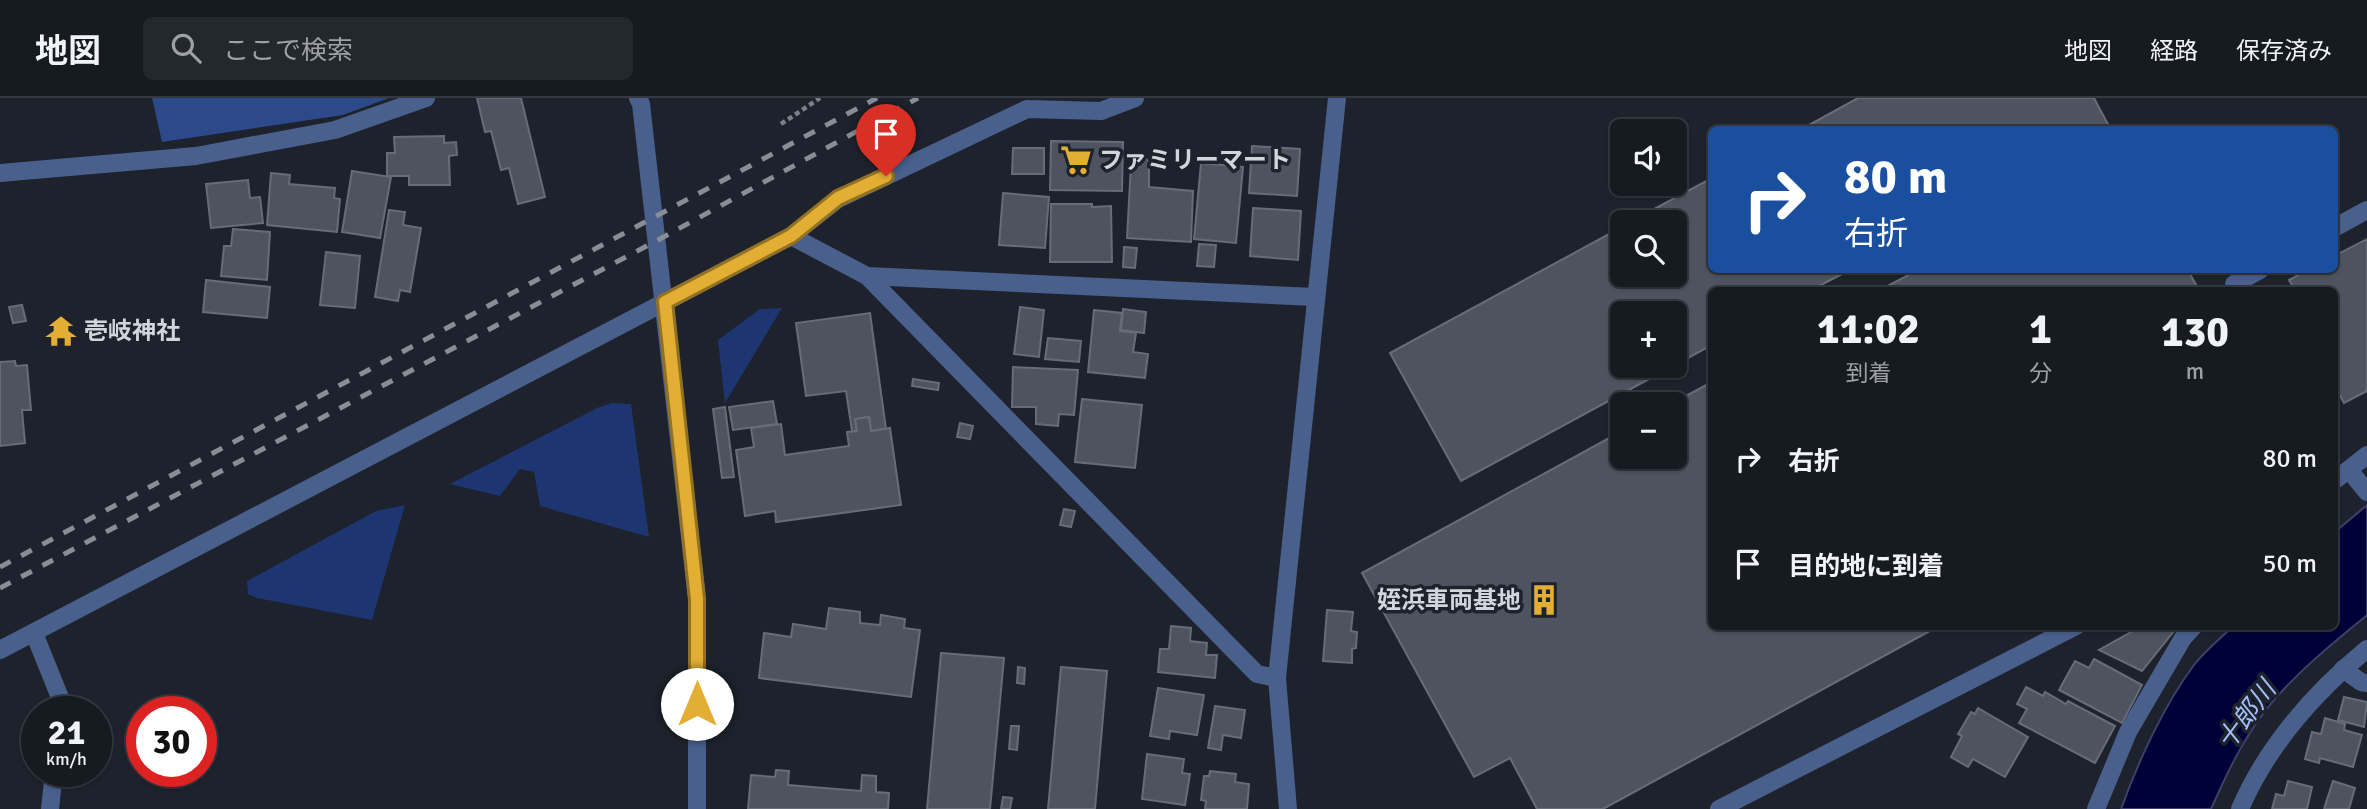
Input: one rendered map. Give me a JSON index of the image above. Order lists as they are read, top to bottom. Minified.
{"water":["十郎川"],"places":{"supermarket":["ファミリーマート"],"temple":["壱岐神社"],"building":["姪浜車両基地"]},"page":{"header":"地図","search":"ここで検索","nav":["地図","経路","保存済み"],"map_buttons":["+","−"],"turn":["80 m","右折"],"eta":["11:02","到着","1","分","130","m"],"list":[{"name":"右折","value":"80 m"},{"name":"目的地に到着","value":"50 m"}],"speed":"21 km/h","limit":"30"}}
